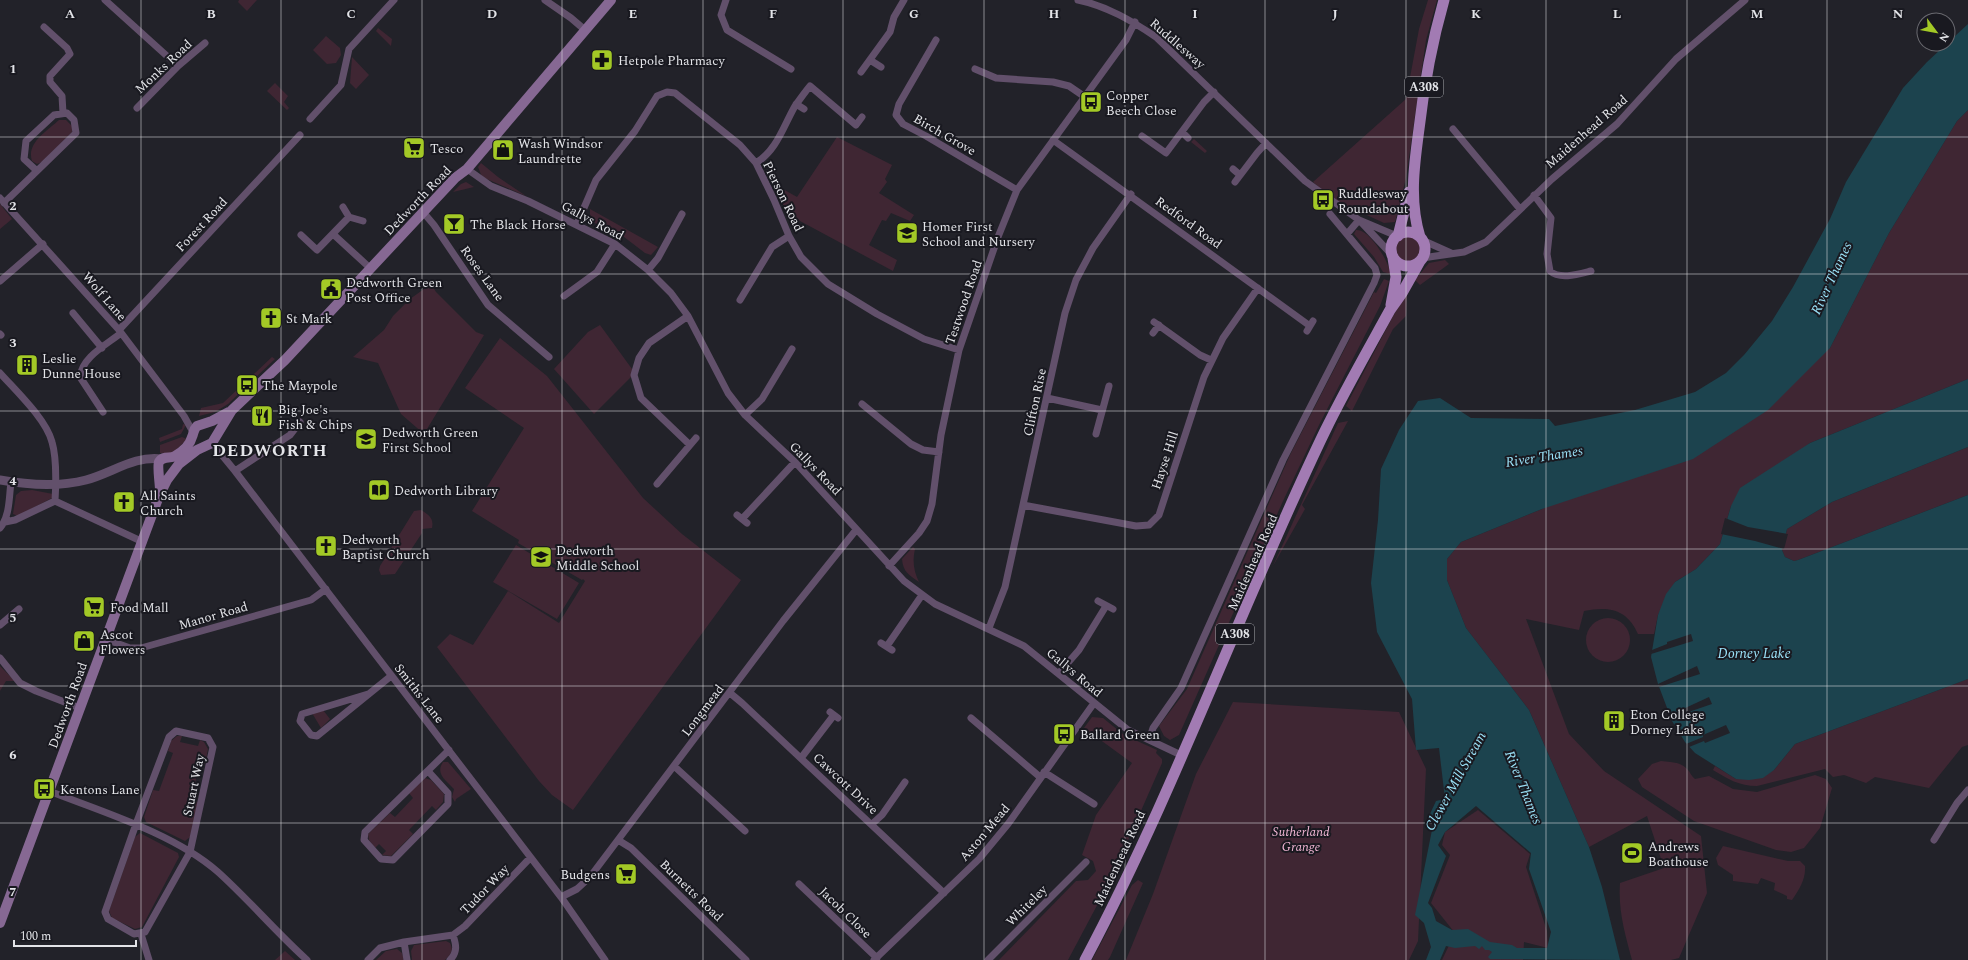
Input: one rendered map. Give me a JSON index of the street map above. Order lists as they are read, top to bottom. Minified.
{"streets":{"main road":["A308","Maidenhead Road","Dedworth Road"],"street":["Ruddlesway","Monks Road","Birch Grove","Pierson Road","Gallys Road","Redford Road","Forest Road","Roses Lane","Wolf Lane","Testwood Road","Clifton Rise","Hayse Hill","Manor Road","Smiths Lane","Longmead","Cawcott Drive","Stuart Way","Aston Mead","Tudor Way","Burnetts Road","Whiteley","Jacob Close"]},"crossings":[["Ruddlesway","A308"],["Ruddlesway","Maidenhead Road"],["Ruddlesway","Testwood Road"],["A308","Maidenhead Road"],["Maidenhead Road","Gallys Road"],["Birch Grove","Testwood Road"],["Pierson Road","Gallys Road"],["Pierson Road","Testwood Road"],["Dedworth Road","Gallys Road"],["Dedworth Road","Roses Lane"],["Dedworth Road","Wolf Lane"],["Dedworth Road","Manor Road"],["Dedworth Road","Smiths Lane"],["Gallys Road","Testwood Road"],["Gallys Road","Clifton Rise"],["Gallys Road","Longmead"],["Gallys Road","Aston Mead"],["Redford Road","Testwood Road"],["Redford Road","Clifton Rise"],["Redford Road","Hayse Hill"],["Forest Road","Wolf Lane"],["Clifton Rise","Hayse Hill"],["Manor Road","Smiths Lane"],["Smiths Lane","Longmead"],["Smiths Lane","Tudor Way"],["Longmead","Cawcott Drive"],["Longmead","Burnetts Road"],["Cawcott Drive","Aston Mead"],["Aston Mead","Jacob Close"]],"districts":["DEDWORTH"],"water":["River Thames","Dorney Lake","Clewer Mill Stream"],"parks":["Sutherland Grange"],"places":{"pharmacy":["Hetpole Pharmacy"],"bus stop":["Copper Beech Close","Ruddlesway Roundabout","The Maypole","Ballard Green","Kentons Lane"],"supermarket":["Tesco","Food Mall","Budgens"],"shop":["Wash Windsor Laundrette","Ascot Flowers"],"bar":["The Black Horse"],"school or university":["Homer First School and Nursery","Dedworth Green First School","Dedworth Middle School"],"public building":["Dedworth Green Post Office"],"church":["St Mark","All Saints Church","Dedworth Baptist Church"],"building":["Leslie Dunne House","Eton College Dorney Lake"],"restaurant":["Big Joe's Fish & Chips"],"library":["Dedworth Library"],"sports":["Andrews Boathouse"]},"scale_bar":"100 m","north":"bottom right","grid":{"columns":["A","B","C","D","E","F","G","H","I","J","K","L","M","N"],"rows":["1","2","3","4","5","6","7"]}}
